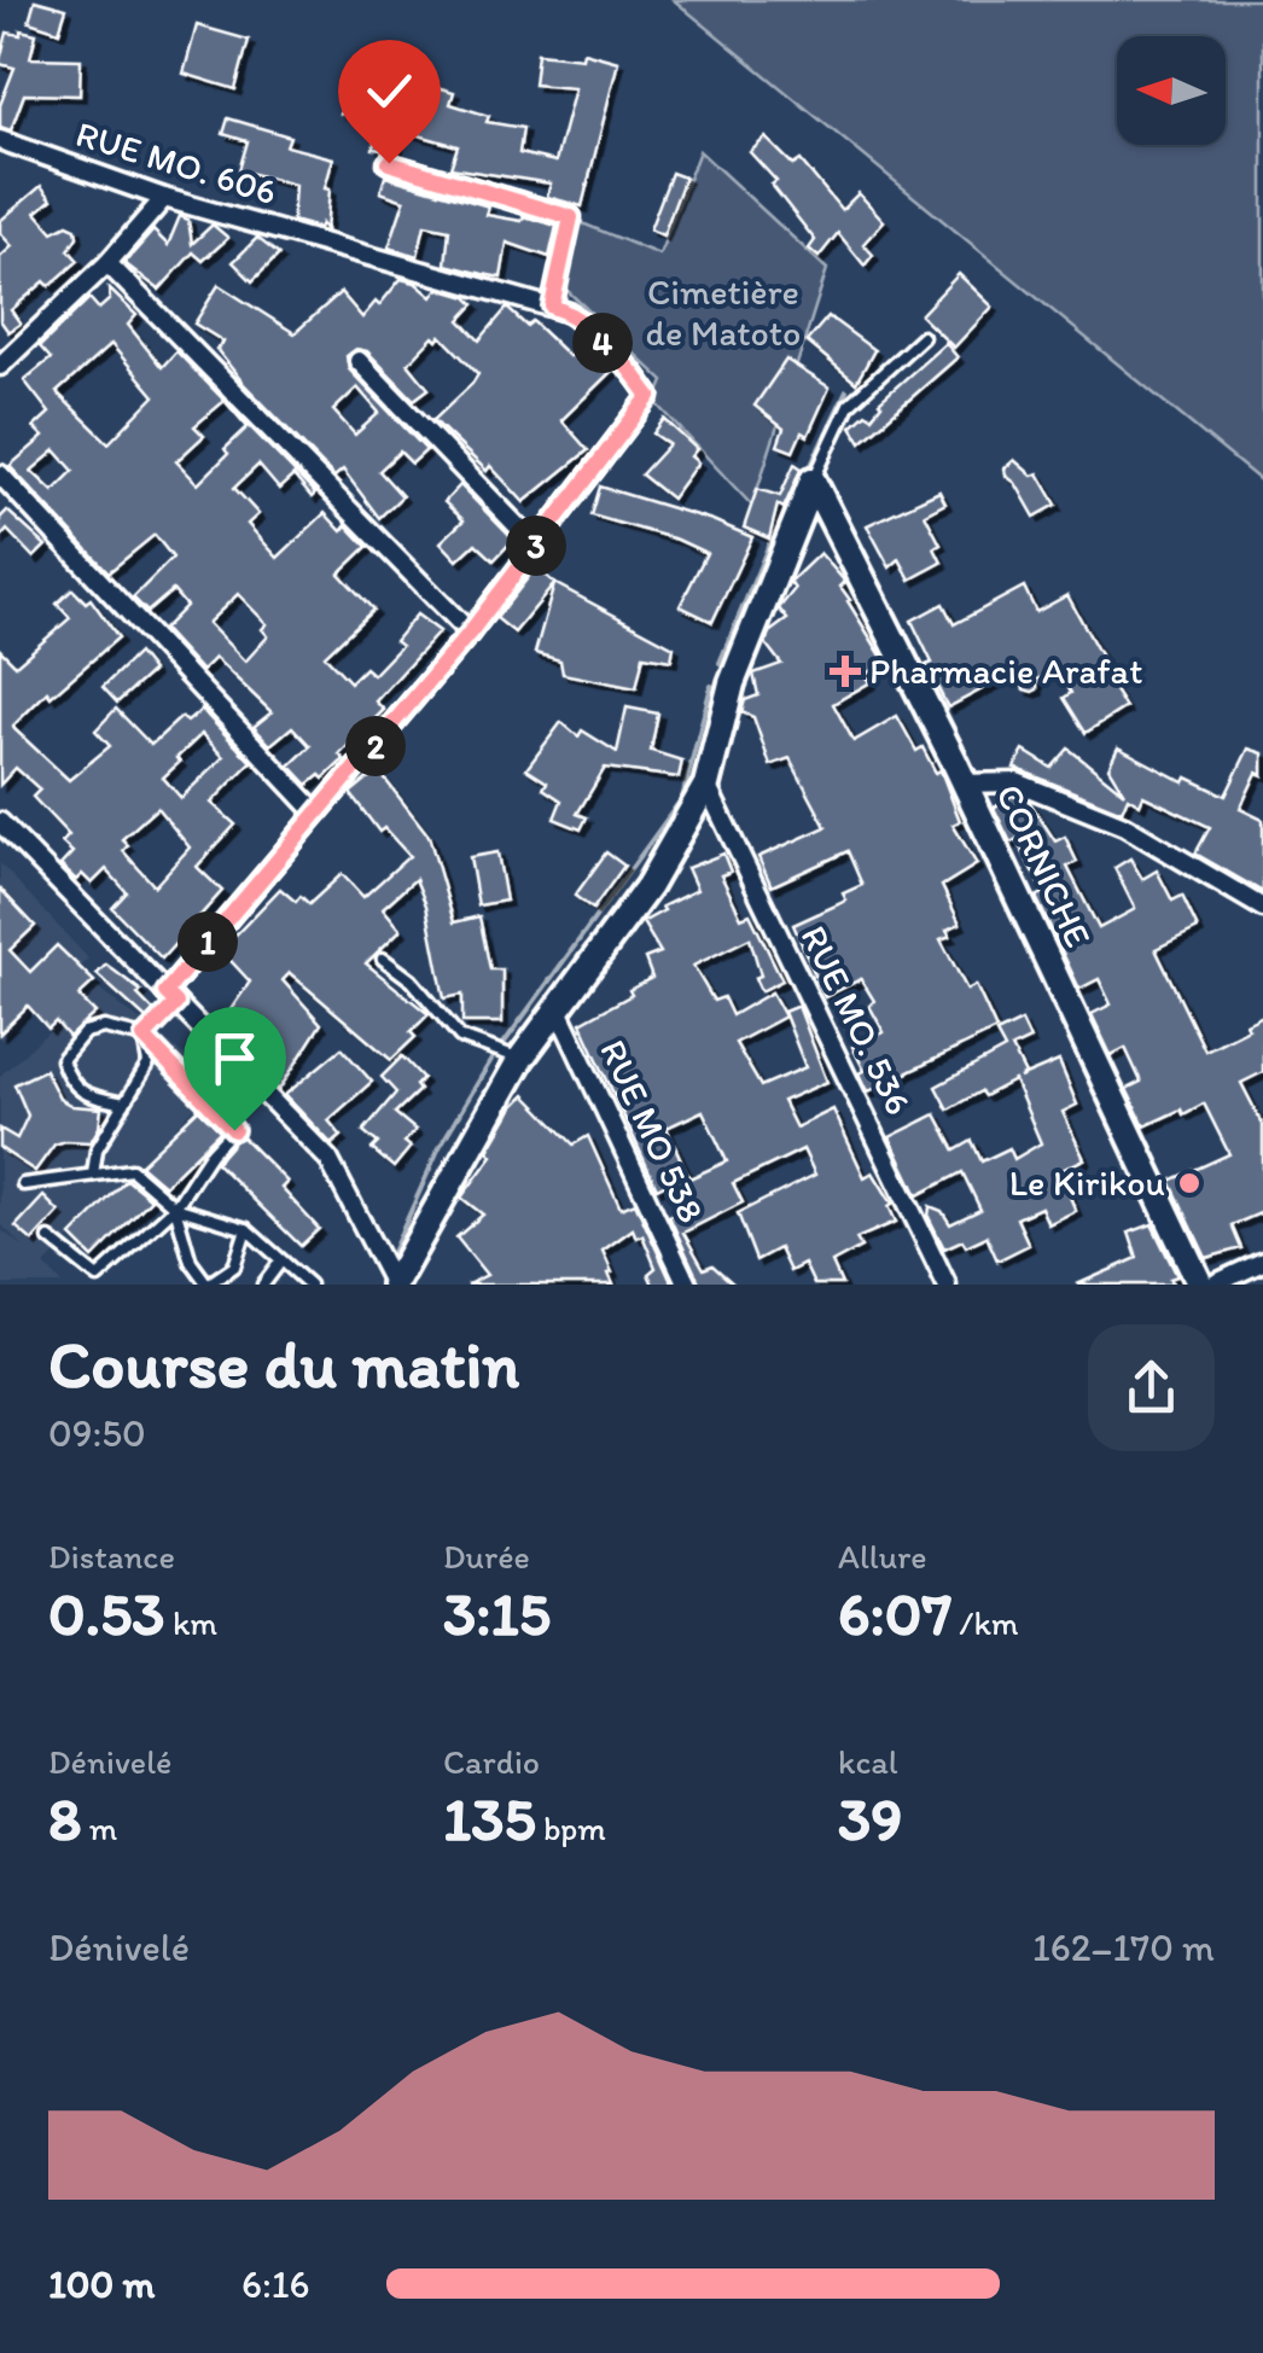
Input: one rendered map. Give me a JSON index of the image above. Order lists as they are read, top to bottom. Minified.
{"streets":{"street":["RUE MO. 606","CORNICHE","RUE MO. 536","RUE MO 538"]},"parks":["Cimetière de Matoto"],"places":{"health":["Pharmacie Arafat"],"other":["Le Kirikou"]},"north":"left","page":{"pins":["4","3","2","1"],"heading":["Course du matin","09:50"],"stats":[["Distance","0.53 km"],["Durée","3:15"],["Allure","6:07 /km"],["Dénivelé","8 m"],["Cardio","135 bpm"],["kcal","39"]],"chart":["Dénivelé","162–170 m"],"list":[{"name":"100 m","note":"6:16"}]}}
